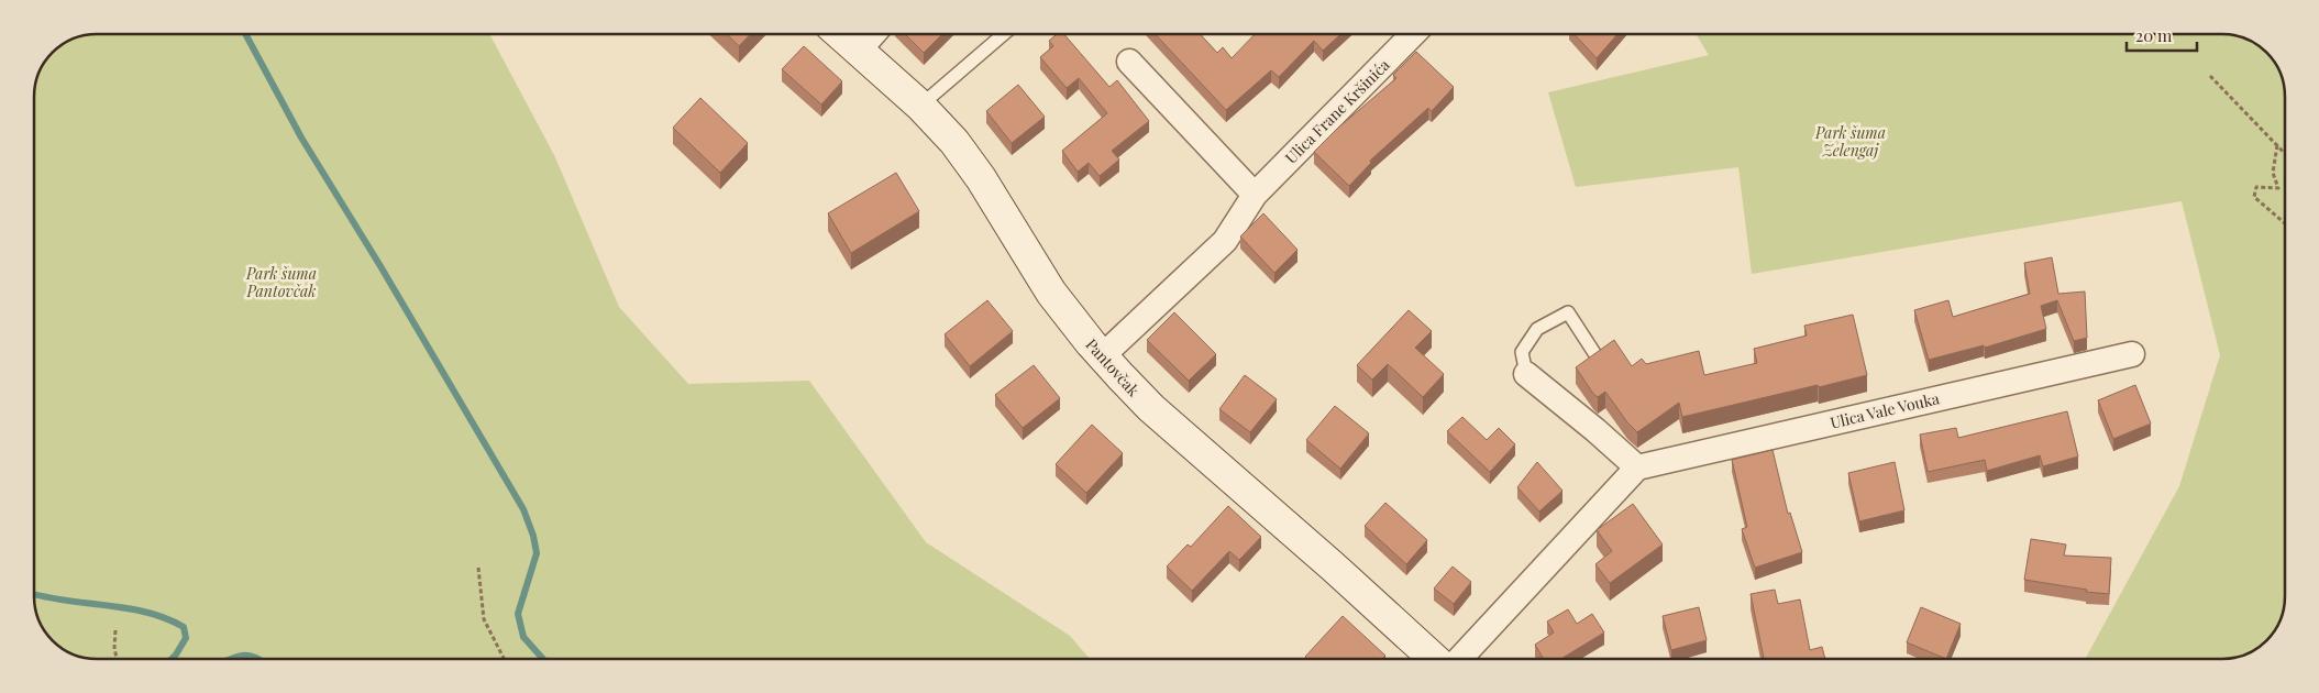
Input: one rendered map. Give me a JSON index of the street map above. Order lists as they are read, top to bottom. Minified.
{"streets":{"main road":["Pantovčak"],"street":["Ulica Frane Kršinića","Ulica Vale Vouka"]},"crossings":[["Ulica Frane Kršinića","Pantovčak"]],"parks":["Park šuma Zelengaj","Park šuma Pantovčak"],"scale_bar":"20 m"}
